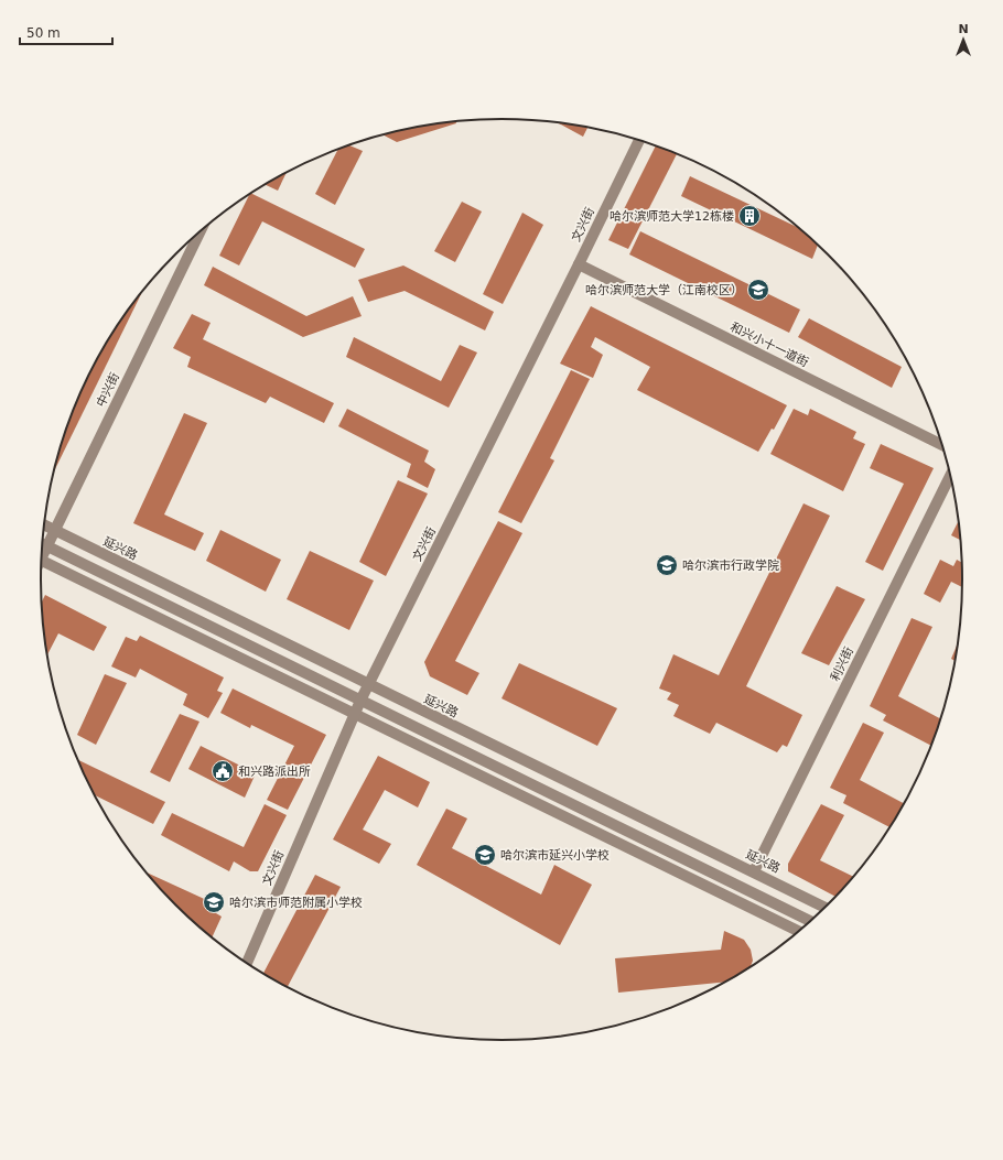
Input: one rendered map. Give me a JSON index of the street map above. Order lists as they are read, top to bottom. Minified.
{"streets":{"main road":["文兴街","和兴小十一道街","中兴街","延兴路","利兴街"]},"crossings":[["文兴街","和兴小十一道街"],["文兴街","延兴路"],["中兴街","延兴路"],["延兴路","利兴街"]],"places":{"building":["哈尔滨师范大学12栋楼"],"school or university":["哈尔滨师范大学（江南校区）","哈尔滨市行政学院","哈尔滨市延兴小学校","哈尔滨市师范附属小学校"],"public building":["和兴路派出所"]},"scale_bar":"50 m","north":"top"}
